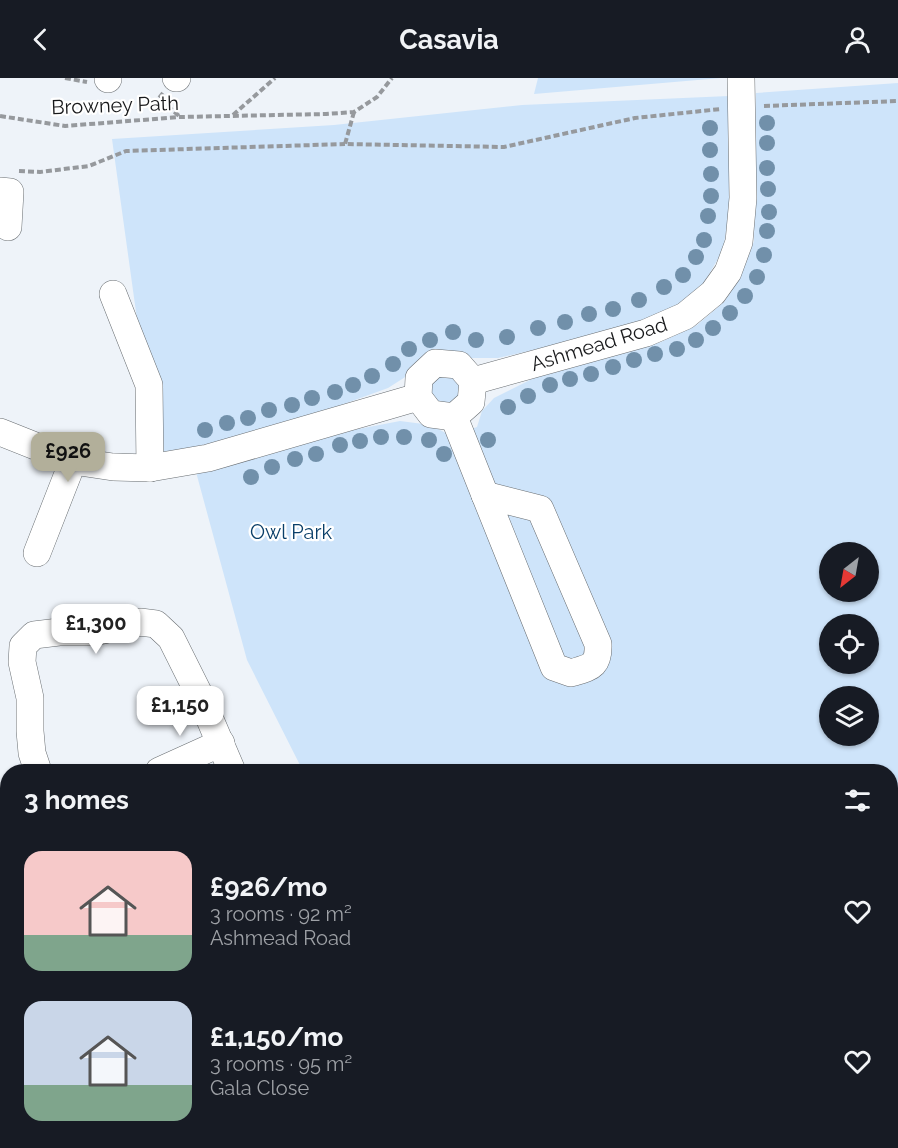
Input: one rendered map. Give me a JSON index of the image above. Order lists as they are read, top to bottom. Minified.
{"streets":{"street":["Ashmead Road"],"path":["Browney Path"]},"parks":["Owl Park"],"north":"bottom left","page":{"header":"Casavia","price":["£926","£1,300","£1,150"],"heading":"3 homes","list":[{"name":"£926/mo","note":"3 rooms · 92 m² · Ashmead Road"},{"name":"£1,150/mo","note":"3 rooms · 95 m² · Gala Close"}]}}
